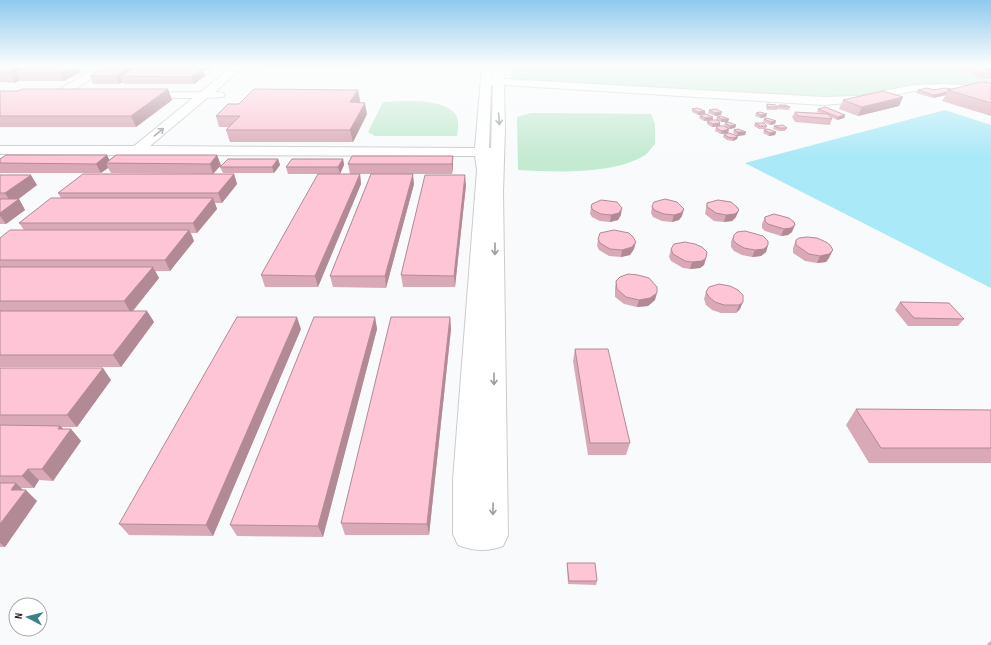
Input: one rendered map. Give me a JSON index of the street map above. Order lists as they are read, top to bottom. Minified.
{"north":"left"}
